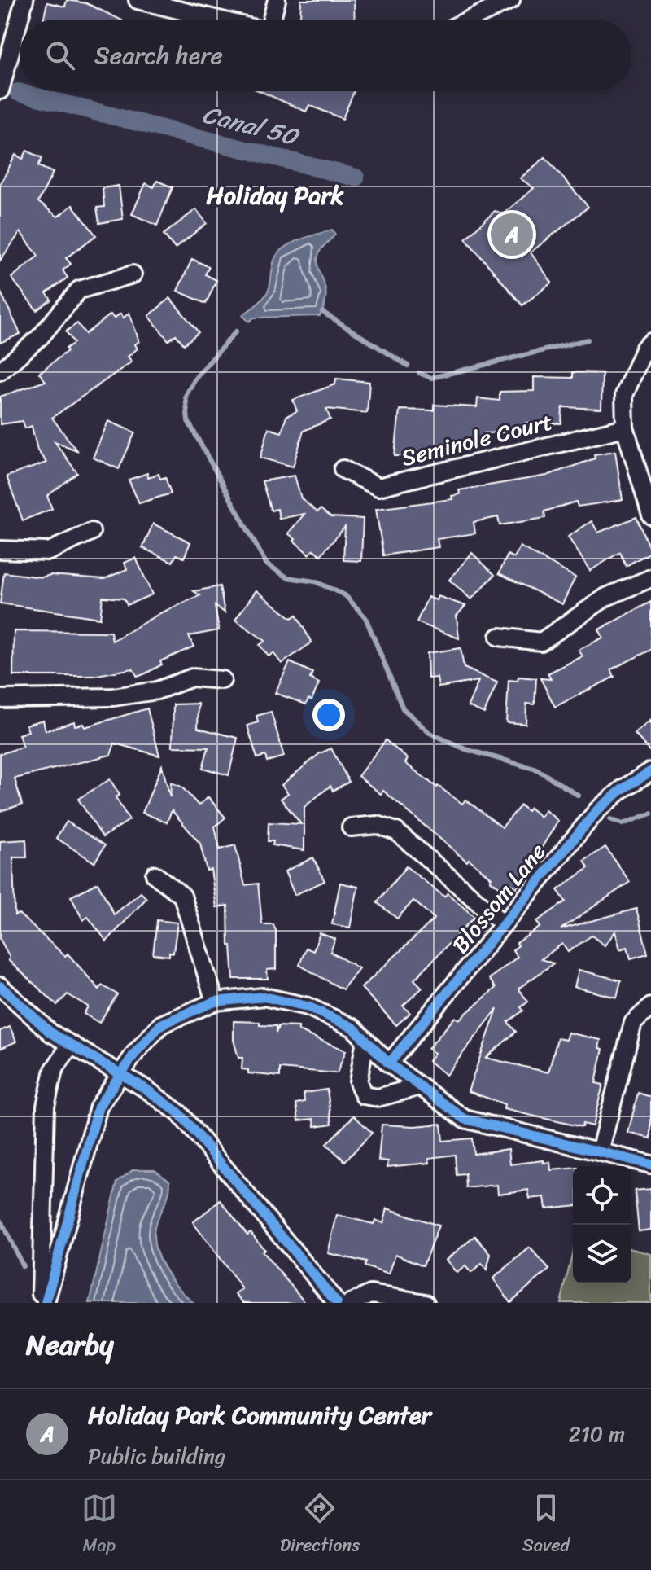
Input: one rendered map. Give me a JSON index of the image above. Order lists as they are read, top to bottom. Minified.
{"streets":{"street":["Seminole Court","Blossom Lane"]},"districts":["Holiday Park"],"water":["Canal 50"],"page":{"search":"Search here","pins":"A","heading":"Nearby","list":[{"mark":"A","name":"Holiday Park Community Center","note":"Public building","value":"210 m"}],"nav":["Map","Directions","Saved"]}}
